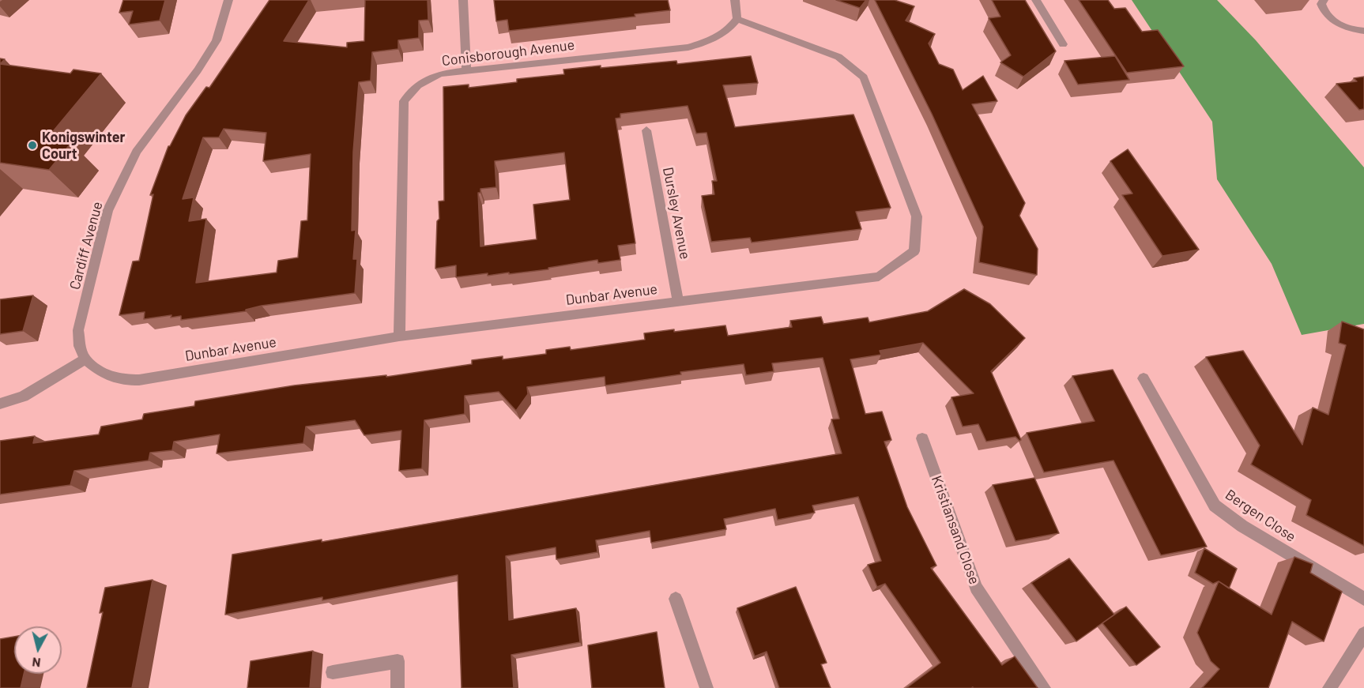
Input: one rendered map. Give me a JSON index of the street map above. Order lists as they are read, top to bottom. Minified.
{"streets":{"street":["Conisborough Avenue","Dursley Avenue","Cardiff Avenue","Dunbar Avenue","Bergen Close","Kristiansand Close"]},"crossings":[["Conisborough Avenue","Dunbar Avenue"],["Dursley Avenue","Dunbar Avenue"],["Cardiff Avenue","Dunbar Avenue"]],"places":["Konigswinter Court"],"north":"bottom"}
